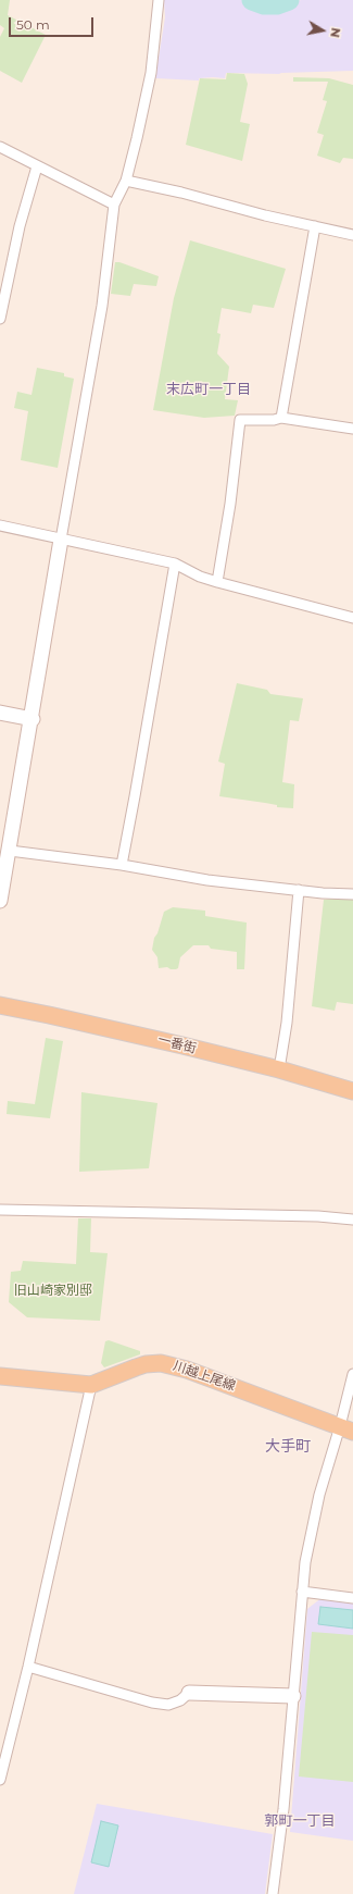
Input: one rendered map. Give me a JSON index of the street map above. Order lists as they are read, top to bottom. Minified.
{"streets":{"main road":["一番街","川越上尾線"]},"districts":["末広町一丁目","大手町","郭町一丁目"],"parks":["旧山崎家別邸"],"scale_bar":"50 m","north":"right"}
